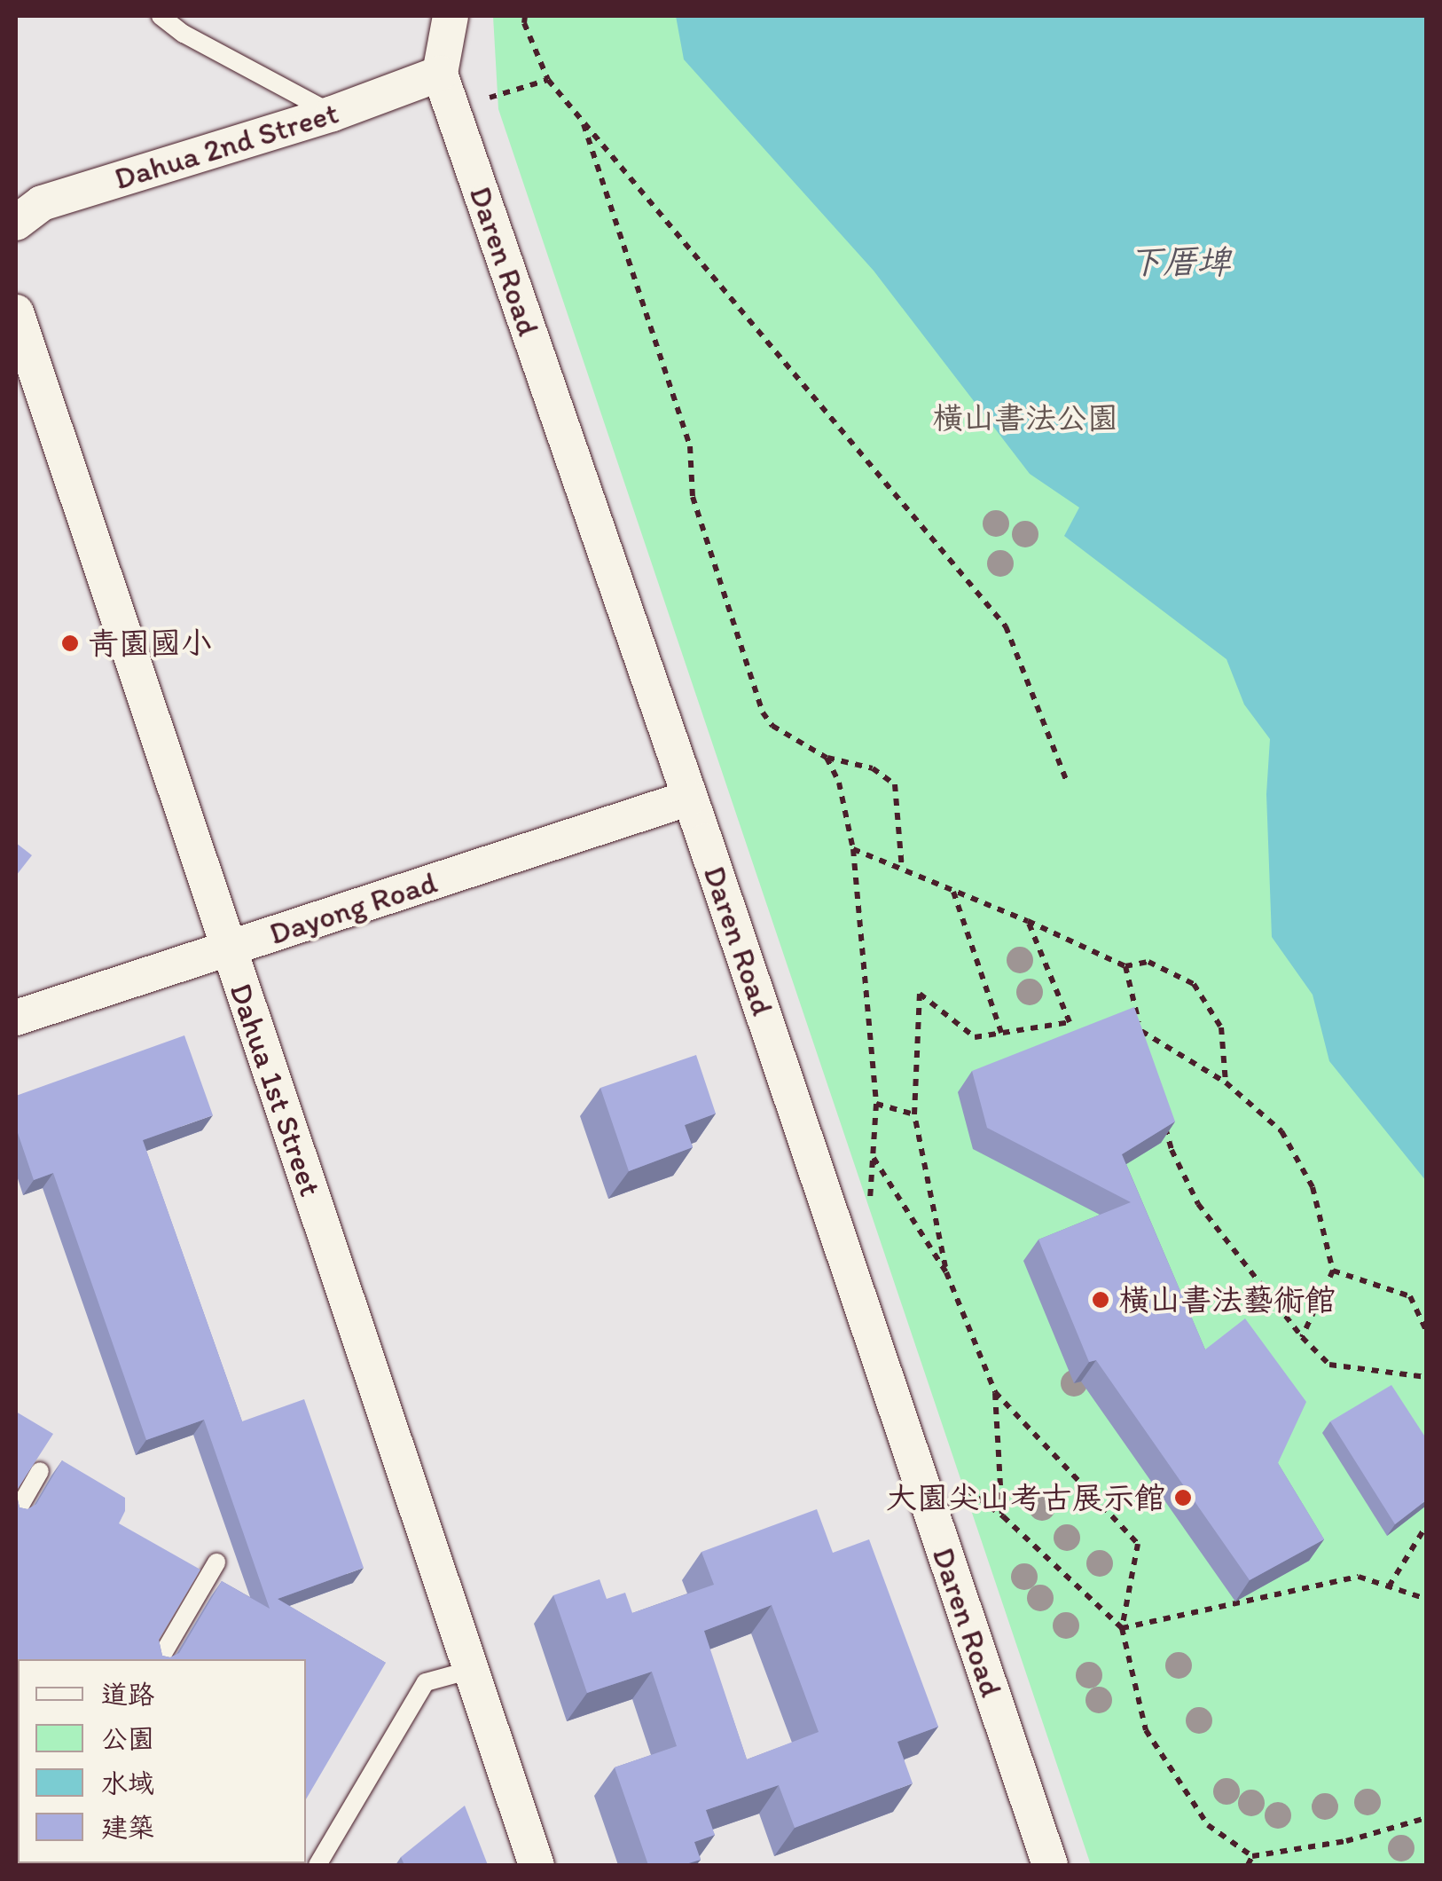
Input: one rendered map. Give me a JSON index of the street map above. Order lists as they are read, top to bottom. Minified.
{"streets":{"street":["Dahua 2nd Street","Daren Road","Dayong Road","Dahua 1st Street"]},"crossings":[["Dahua 2nd Street","Daren Road"],["Daren Road","Dayong Road"],["Dayong Road","Dahua 1st Street"]],"water":["下厝埤"],"parks":["橫山書法公園"],"places":["青園國小","橫山書法藝術館","大園尖山考古展示館"],"legend":["道路","公園","水域","建築"]}
